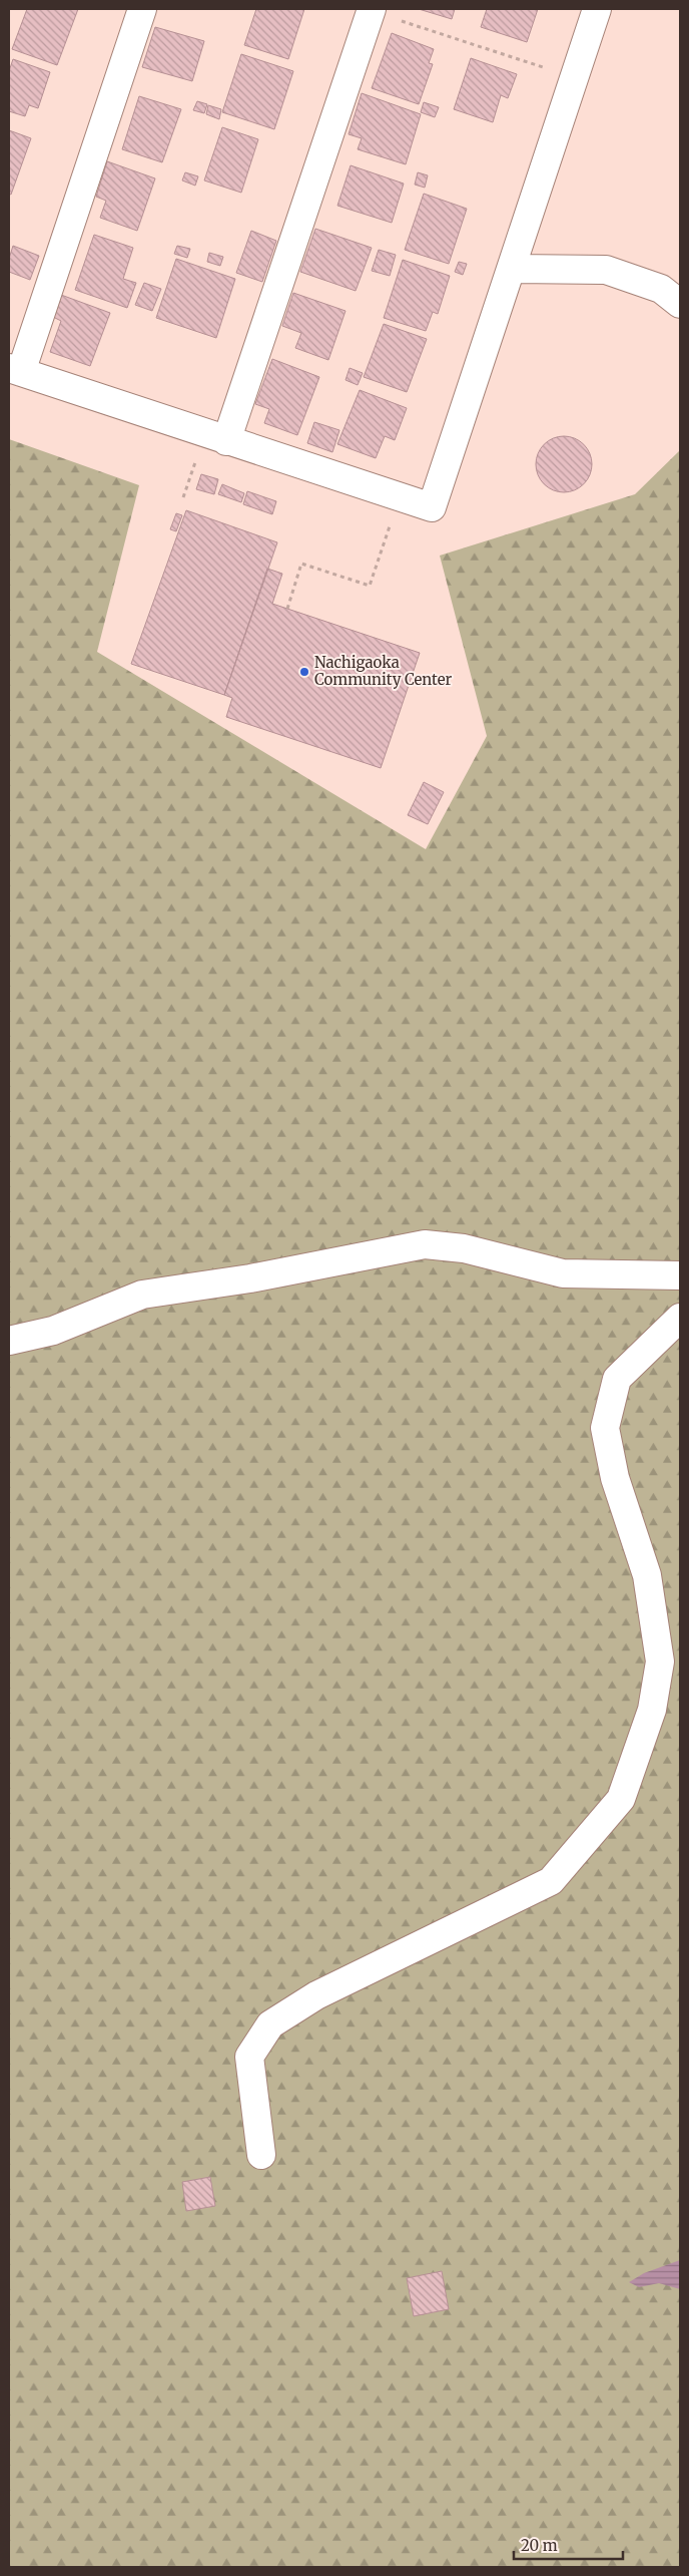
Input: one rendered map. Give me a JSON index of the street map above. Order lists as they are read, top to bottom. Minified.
{"places":["Nachigaoka Community Center"],"scale_bar":"20 m"}
